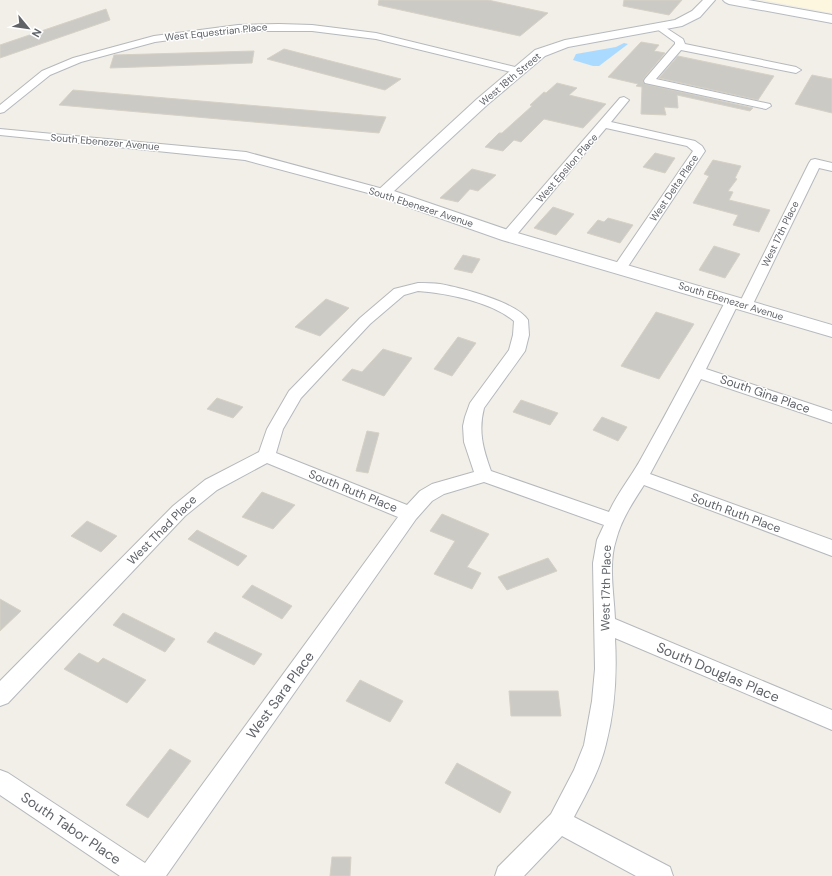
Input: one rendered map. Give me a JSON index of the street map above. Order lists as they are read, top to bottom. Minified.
{"streets":{"street":["West Equestrian Place","West 18th Street","South Ebenezer Avenue","West Epsilon Place","West Delta Place","West 17th Place","South Gina Place","South Ruth Place","West Thad Place","South Douglas Place","West Sara Place","South Tabor Place"]},"crossings":[["West Equestrian Place","West 18th Street"],["West 18th Street","South Ebenezer Avenue"],["South Ebenezer Avenue","West Epsilon Place"],["South Ebenezer Avenue","West Delta Place"],["South Ebenezer Avenue","West 17th Place"],["West Epsilon Place","West Delta Place"],["West 17th Place","South Gina Place"],["West 17th Place","South Ruth Place"],["West 17th Place","South Douglas Place"],["South Ruth Place","West Thad Place"],["South Ruth Place","West Sara Place"]],"north":"bottom right"}
